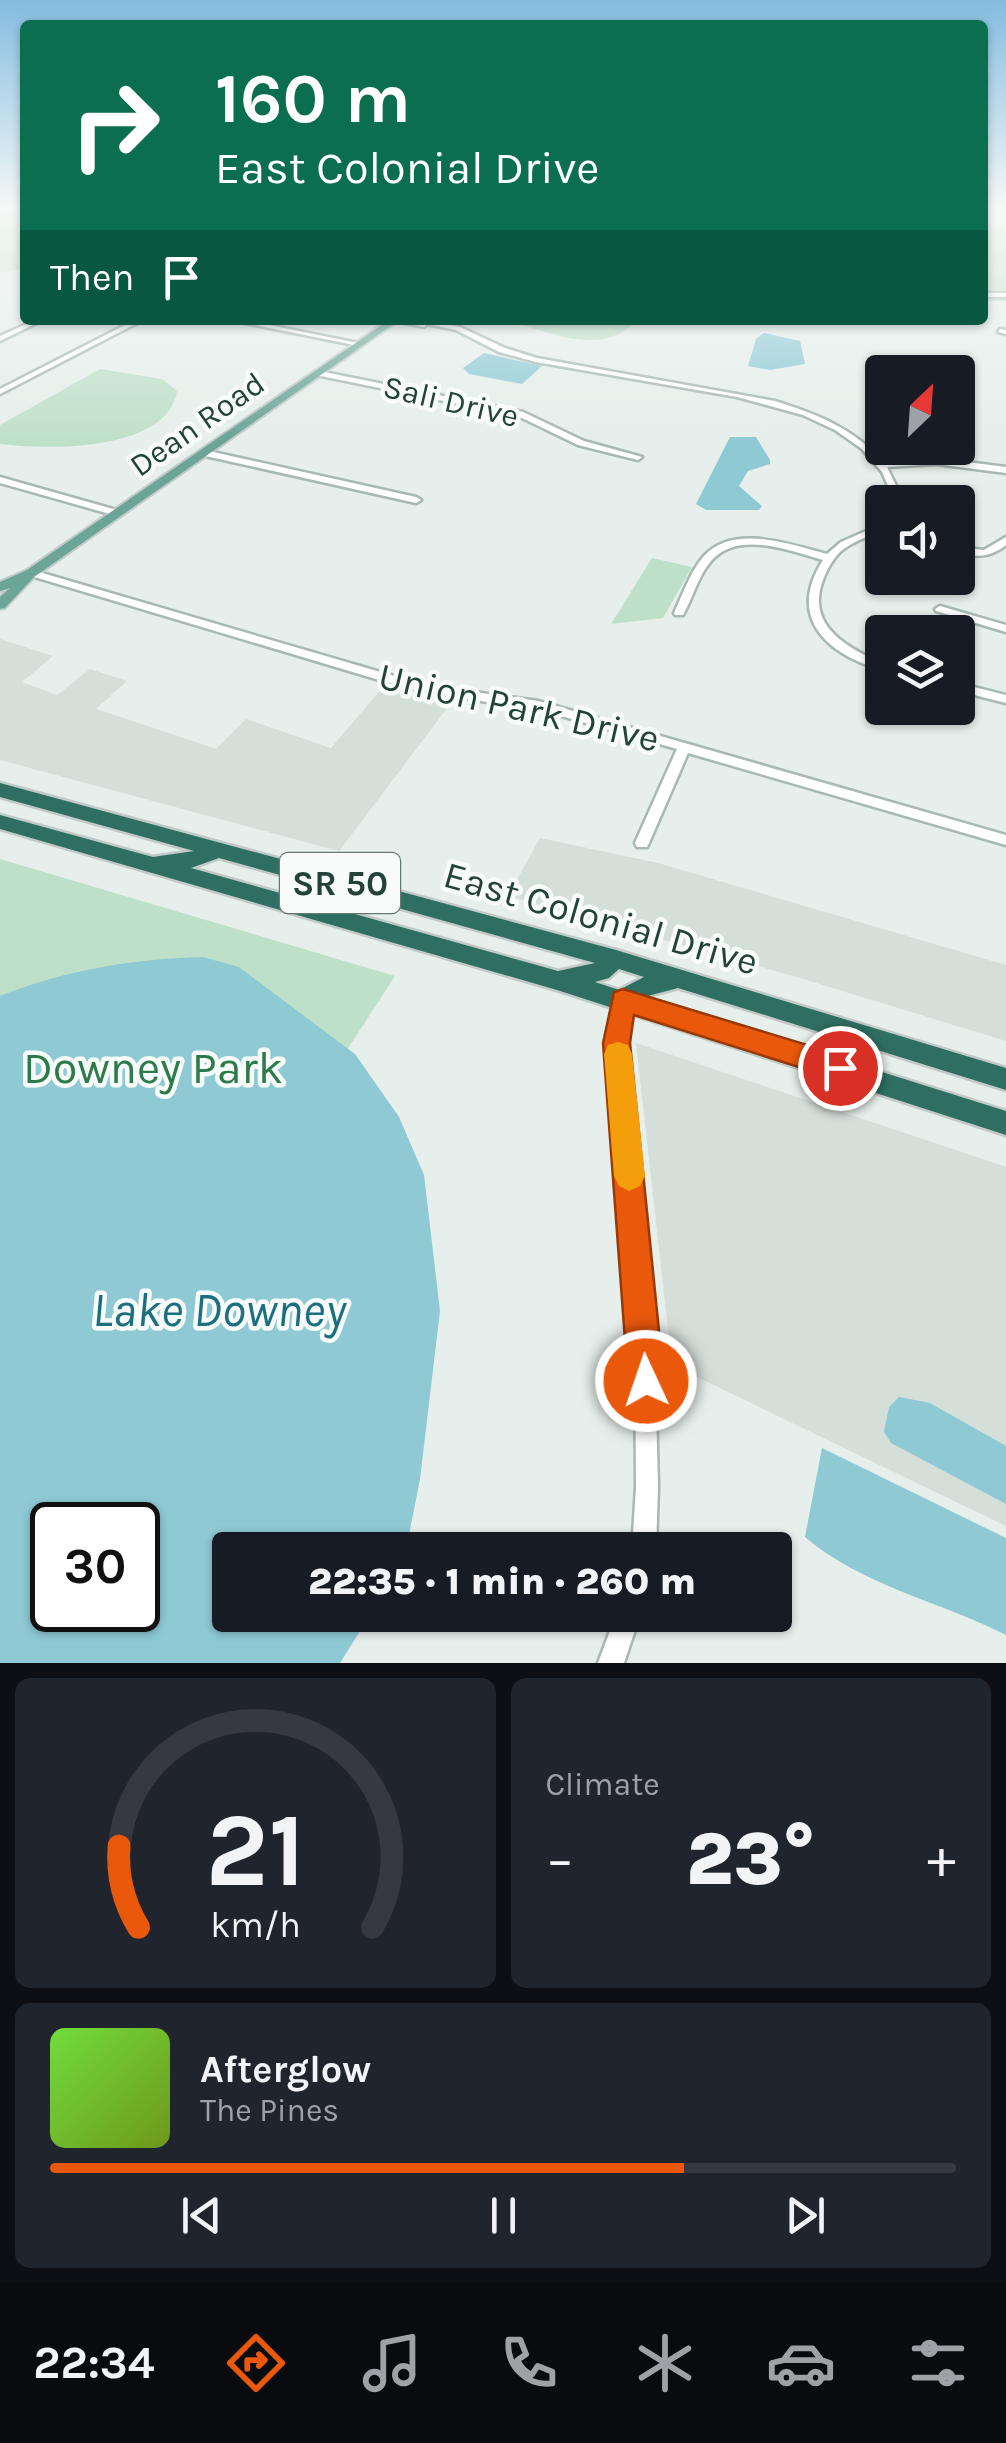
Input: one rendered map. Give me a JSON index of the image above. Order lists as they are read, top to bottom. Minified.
{"streets":{"highway":["SR 50","East Colonial Drive"],"main road":["Dean Road"],"street":["Sali Drive","Union Park Drive"]},"crossings":[["Sali Drive","Dean Road"],["Dean Road","Union Park Drive"]],"water":["Lake Downey"],"parks":["Downey Park"],"north":"top right","page":{"turn":["160 m","East Colonial Drive"],"then":"Then","limit":"30","trip":"22:35 · 1 min · 260 m","tile":"Climate","heat":["−","23°","+"],"song":["Afterglow","The Pines"],"tabs":"22:34","gauge":["21","km/h"]}}
